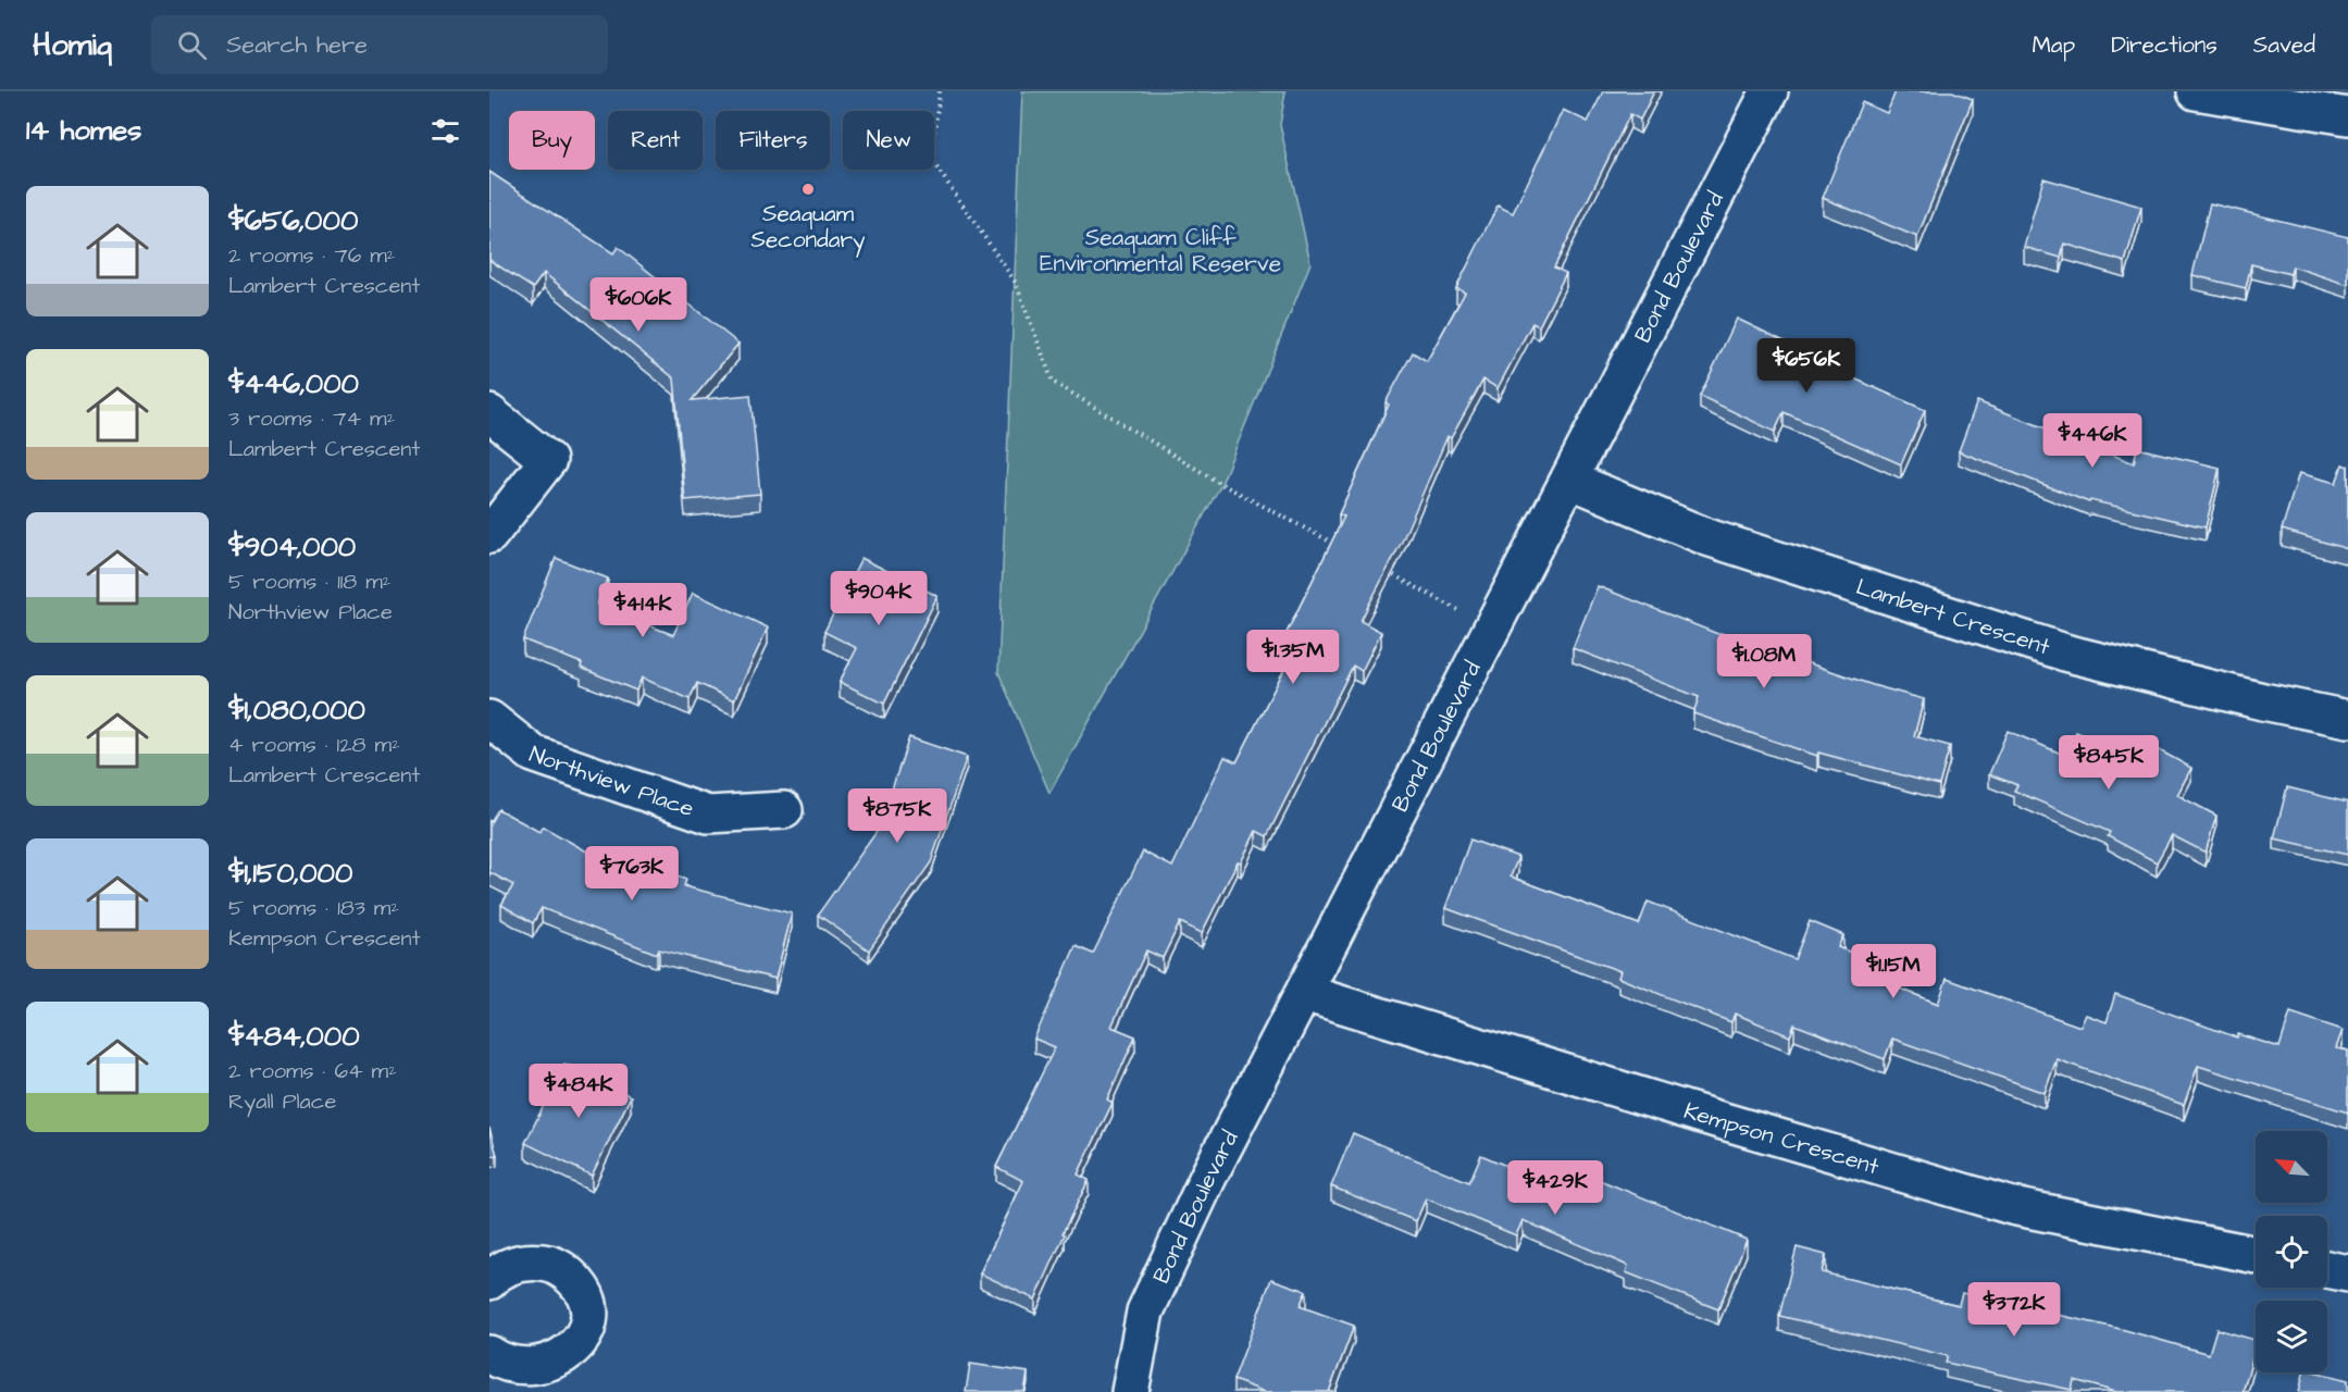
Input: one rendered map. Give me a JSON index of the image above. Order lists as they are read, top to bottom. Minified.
{"streets":{"street":["Bond Boulevard","Lambert Crescent","Northview Place","Kempson Crescent"]},"crossings":[["Bond Boulevard","Lambert Crescent"],["Bond Boulevard","Kempson Crescent"]],"parks":["Seaquam Cliff Environmental Reserve"],"places":["Seaquam Secondary"],"north":"top left","page":{"header":"Homiq","search":"Search here","nav":["Map","Directions","Saved"],"heading":"14 homes","chip":["Buy","Rent","Filters","New"],"list":[{"name":"$656,000","note":"2 rooms · 76 m² · Lambert Crescent"},{"name":"$446,000","note":"3 rooms · 74 m² · Lambert Crescent"},{"name":"$904,000","note":"5 rooms · 118 m² · Northview Place"},{"name":"$1,080,000","note":"4 rooms · 128 m² · Lambert Crescent"},{"name":"$1,150,000","note":"5 rooms · 183 m² · Kempson Crescent"},{"name":"$484,000","note":"2 rooms · 64 m² · Ryall Place"}],"price":["$606K","$656K","$446K","$904K","$414K","$1.35M","$1.08M","$845K","$875K","$763K","$1.15M","$484K","$429K","$372K"]}}
